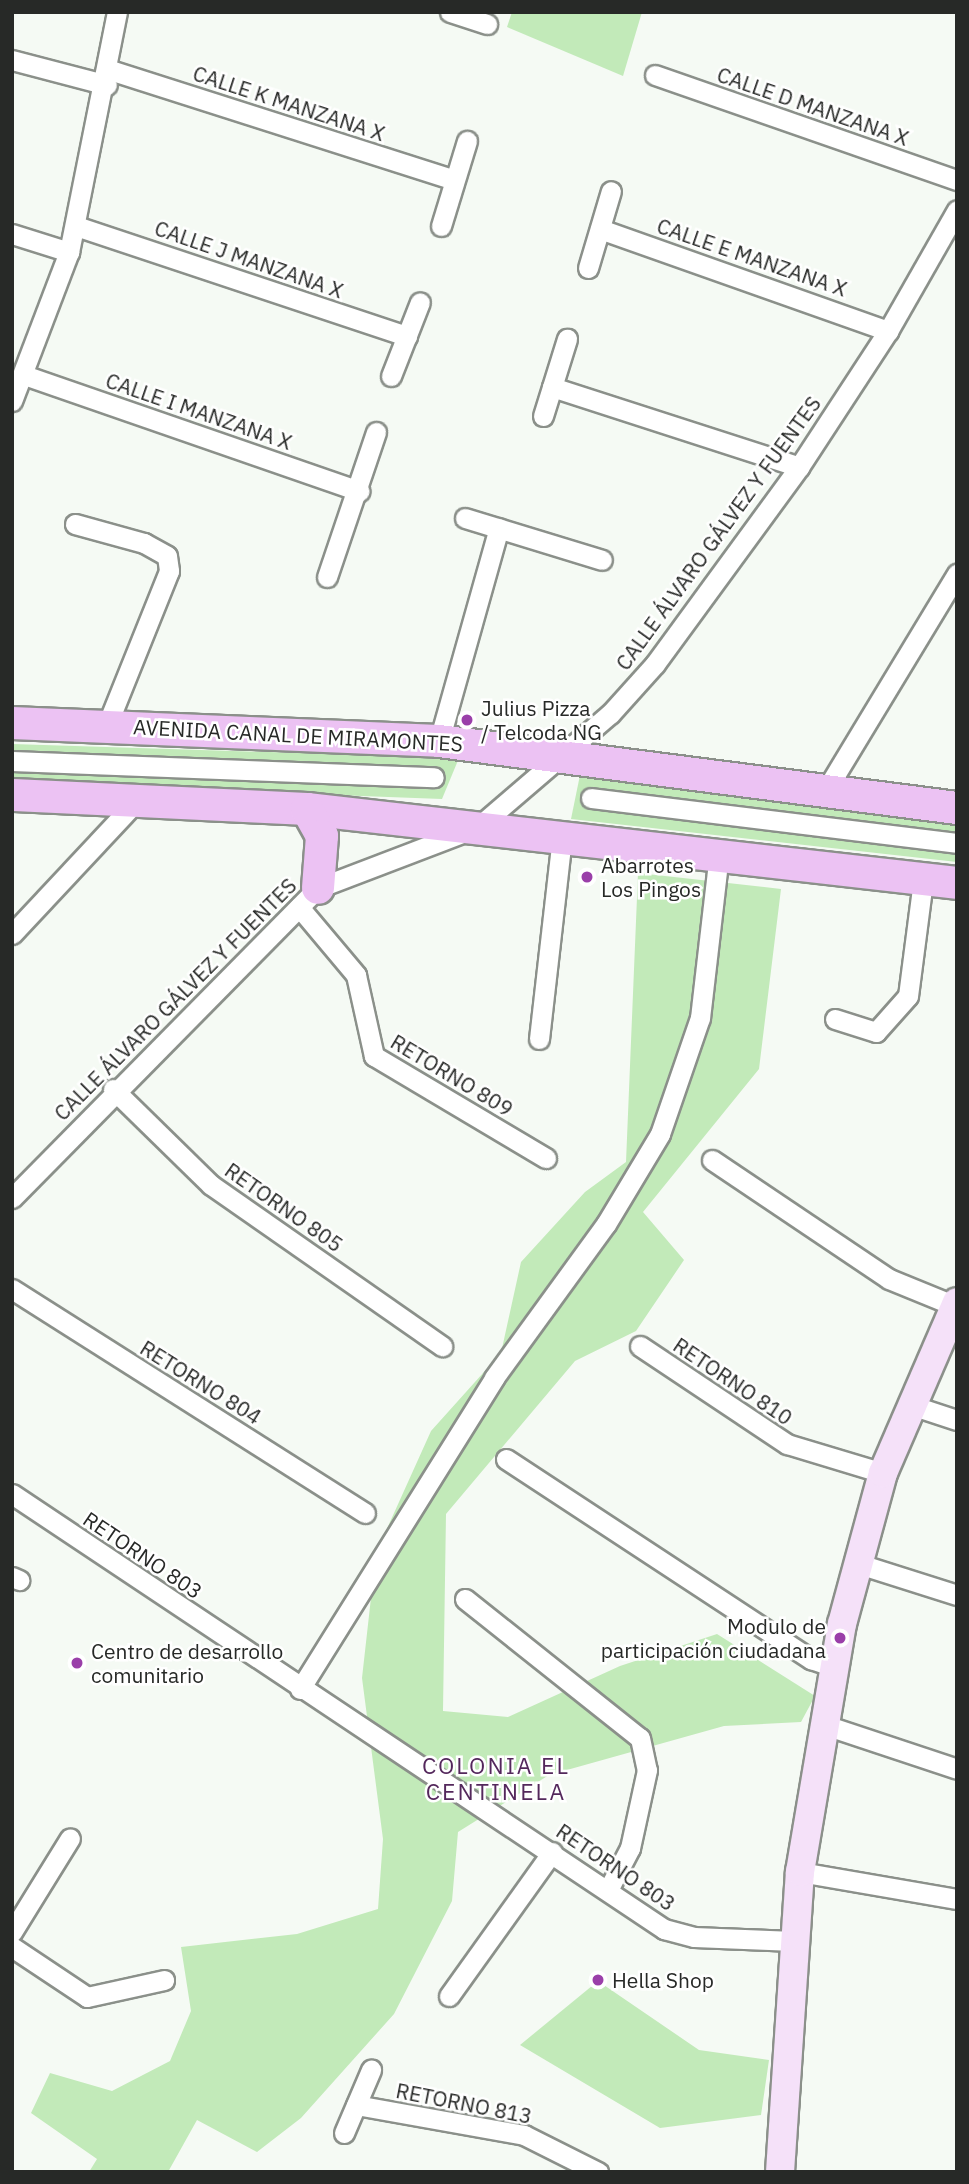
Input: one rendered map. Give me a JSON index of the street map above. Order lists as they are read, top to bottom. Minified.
{"streets":{"main road":["AVENIDA CANAL DE MIRAMONTES"],"street":["CALLE K MANZANA X","CALLE D MANZANA X","CALLE E MANZANA X","CALLE J MANZANA X","CALLE I MANZANA X","CALLE ÁLVARO GÁLVEZ Y FUENTES","RETORNO 809","RETORNO 805","RETORNO 810","RETORNO 804","RETORNO 803","RETORNO 813"]},"crossings":[["CALLE E MANZANA X","CALLE ÁLVARO GÁLVEZ Y FUENTES"],["CALLE ÁLVARO GÁLVEZ Y FUENTES","AVENIDA CANAL DE MIRAMONTES"],["CALLE ÁLVARO GÁLVEZ Y FUENTES","RETORNO 809"],["CALLE ÁLVARO GÁLVEZ Y FUENTES","RETORNO 805"]],"districts":["COLONIA EL CENTINELA"],"places":["Julius Pizza / Telcoda NG","Abarrotes Los Pingos","Modulo de participación ciudadana","Centro de desarrollo comunitario","Hella Shop"]}
